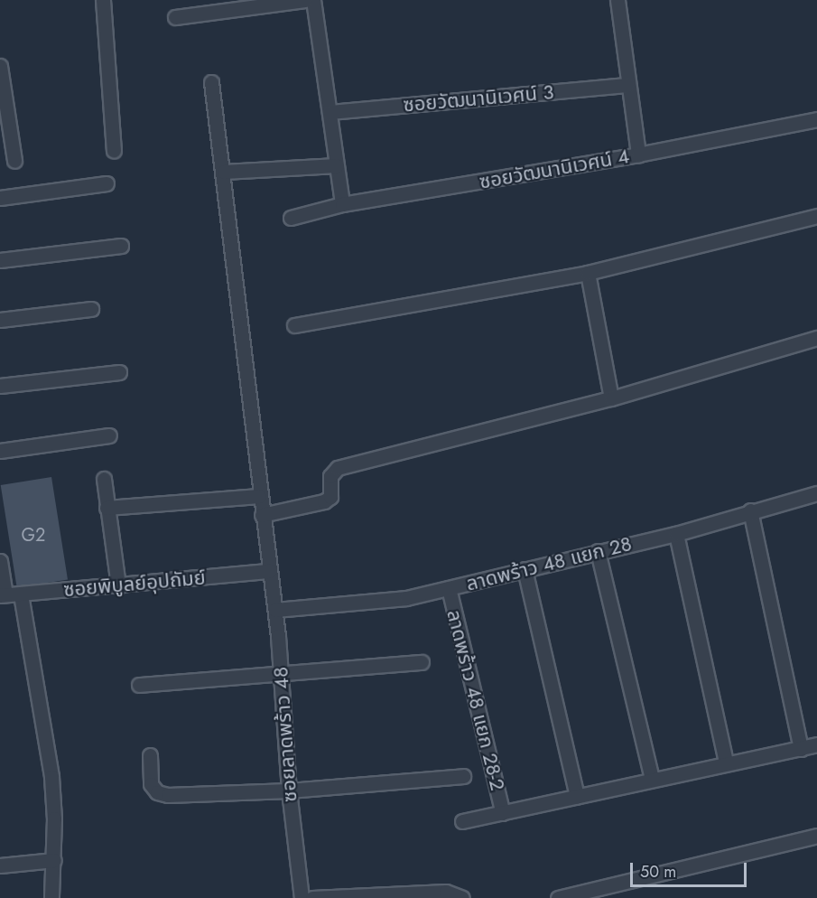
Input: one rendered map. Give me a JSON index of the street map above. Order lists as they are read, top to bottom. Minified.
{"streets":{"street":["ซอยวัฒนานิเวศน์ 3","ซอยวัฒนานิเวศน์ 4","ลาดพร้าว 48 แยก 28","ซอยพิบูลย์อุปถัมย์","ลาดพร้าว 48 แยก 28-2","ซอยลาดพร้าว 48"]},"crossings":[["ลาดพร้าว 48 แยก 28","ลาดพร้าว 48 แยก 28-2"],["ลาดพร้าว 48 แยก 28","ซอยลาดพร้าว 48"],["ซอยพิบูลย์อุปถัมย์","ซอยลาดพร้าว 48"]],"house_numbers":["G2"],"scale_bar":"50 m"}
